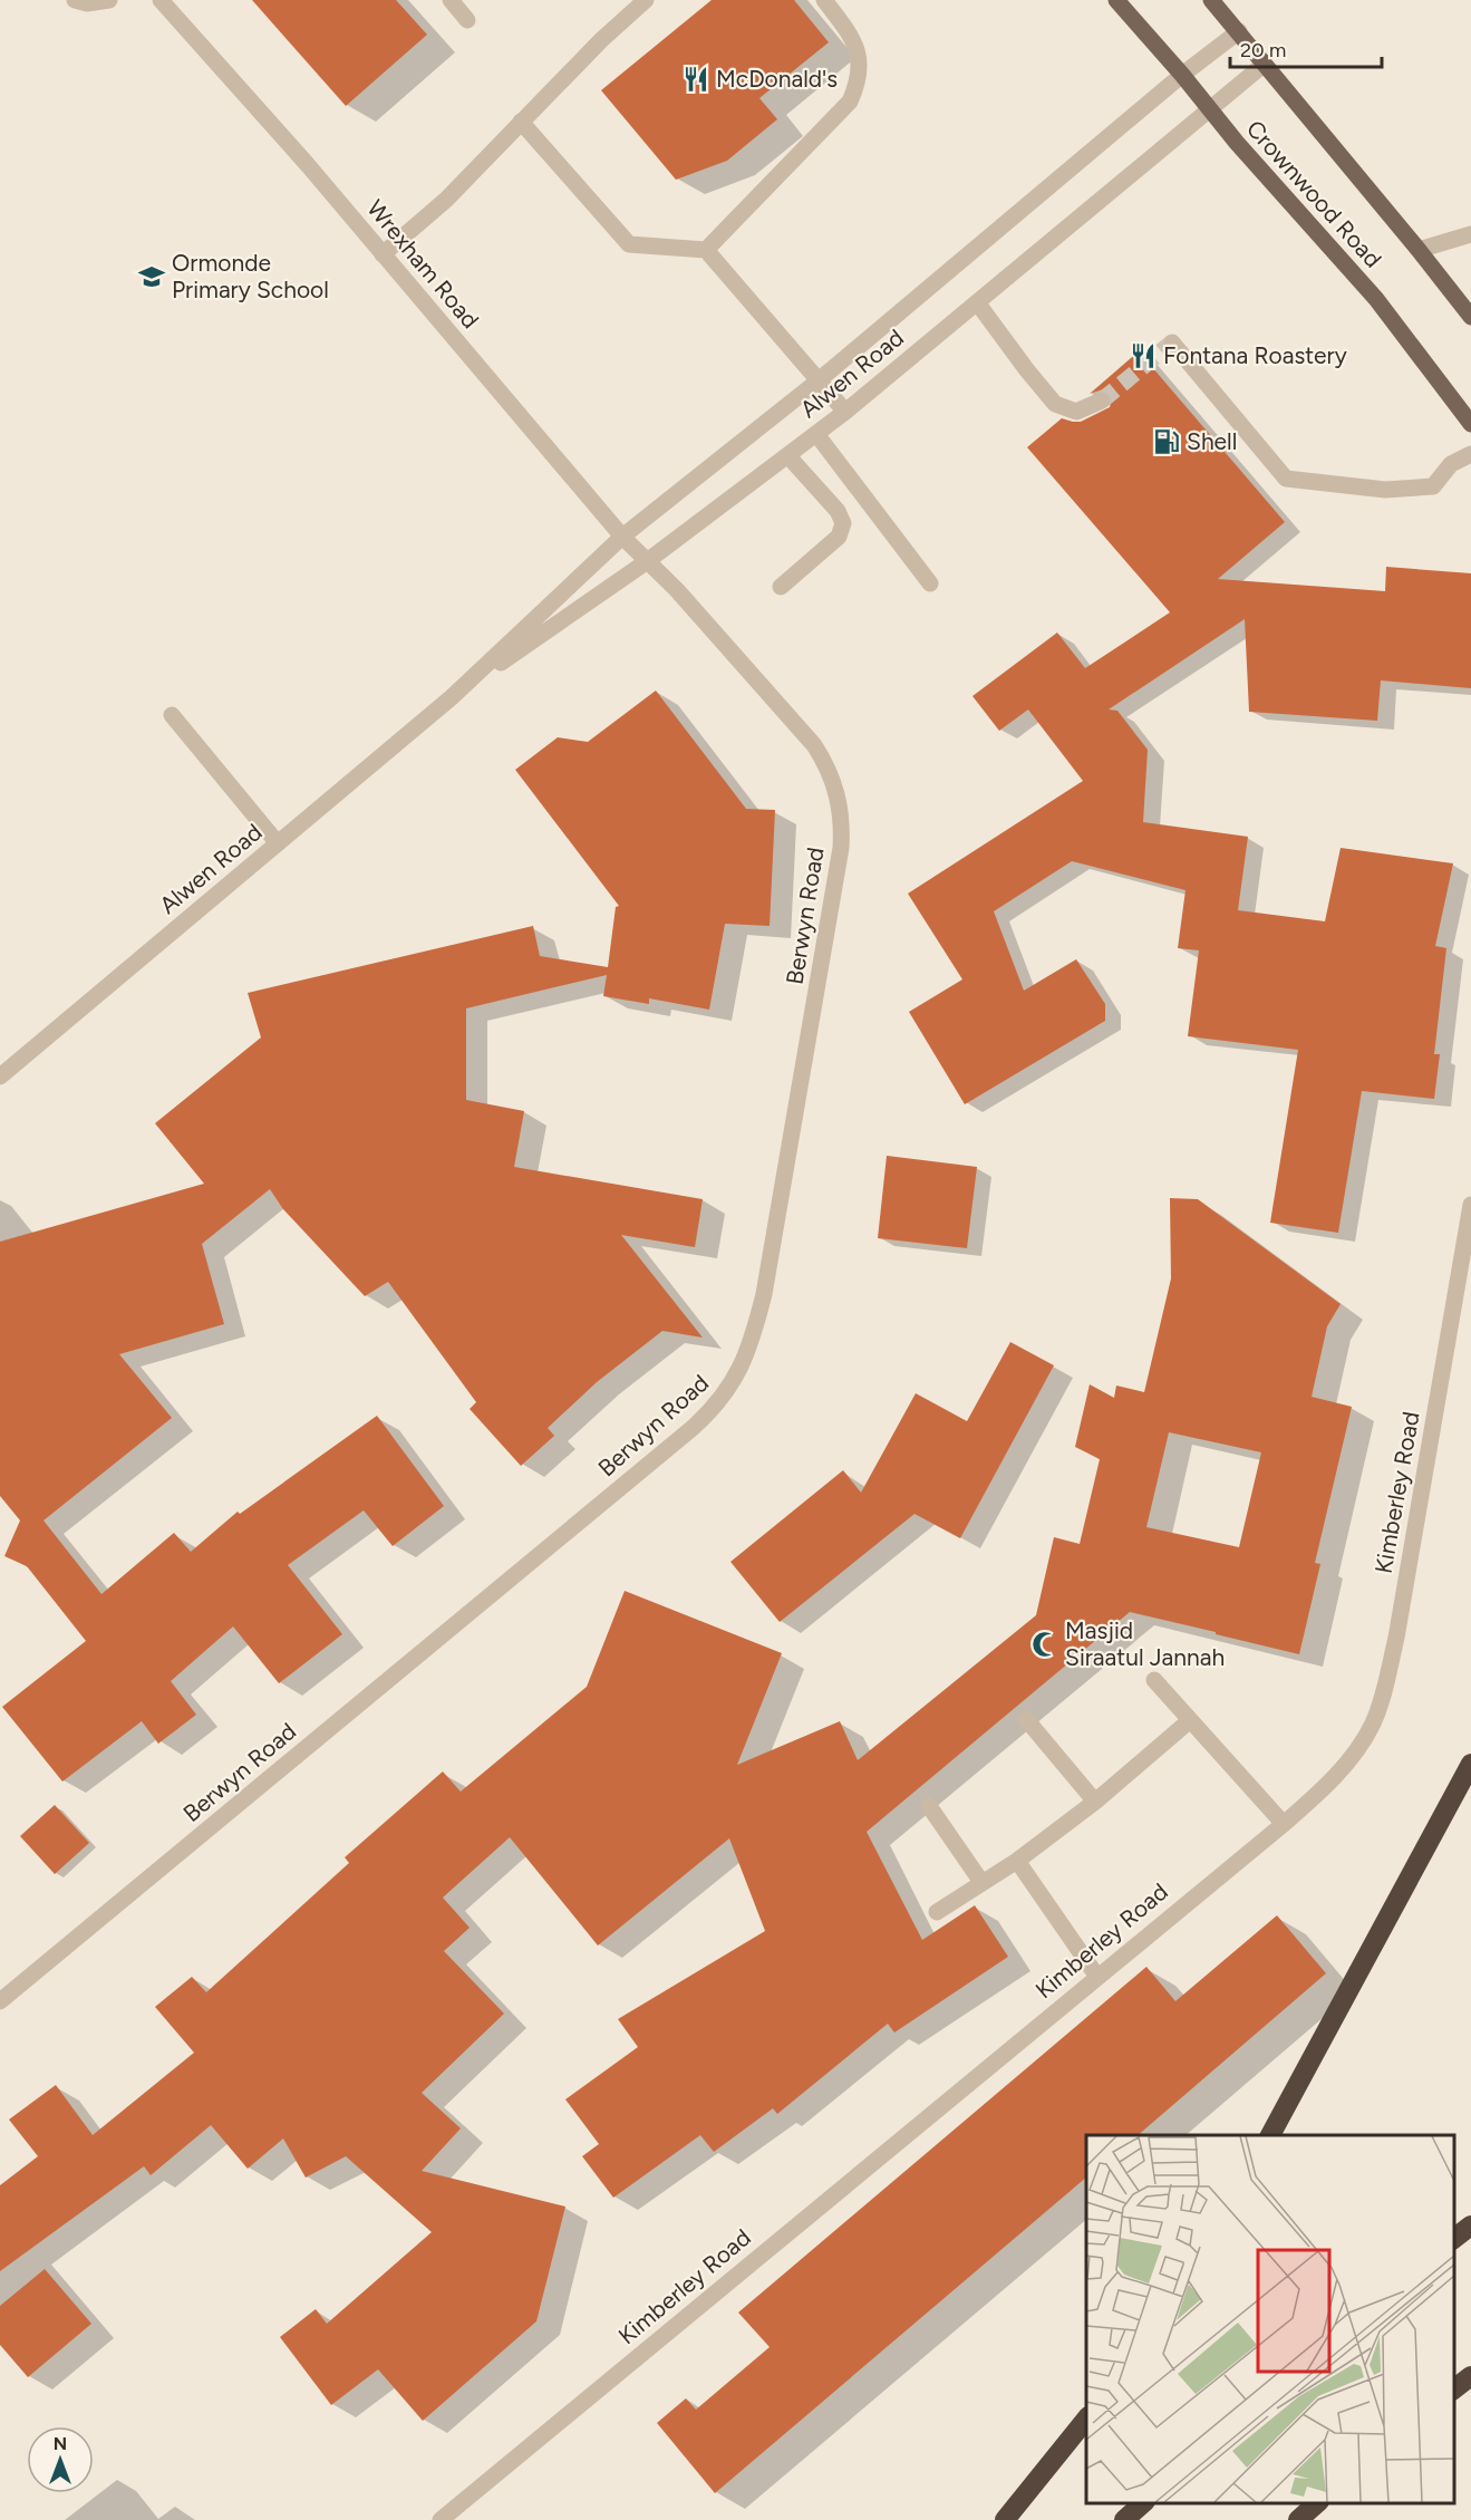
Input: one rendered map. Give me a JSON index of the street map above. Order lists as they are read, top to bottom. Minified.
{"streets":{"main road":["Crownwood Road"],"street":["Wrexham Road","Alwen Road","Berwyn Road","Kimberley Road"]},"crossings":[["Crownwood Road","Alwen Road"],["Wrexham Road","Alwen Road"],["Wrexham Road","Berwyn Road"],["Alwen Road","Berwyn Road"]],"places":{"restaurant":["McDonald's","Fontana Roastery"],"school or university":["Ormonde Primary School"],"fuel station":["Shell"],"mosque":["Masjid Siraatul Jannah"]},"scale_bar":"20 m","north":"top"}
